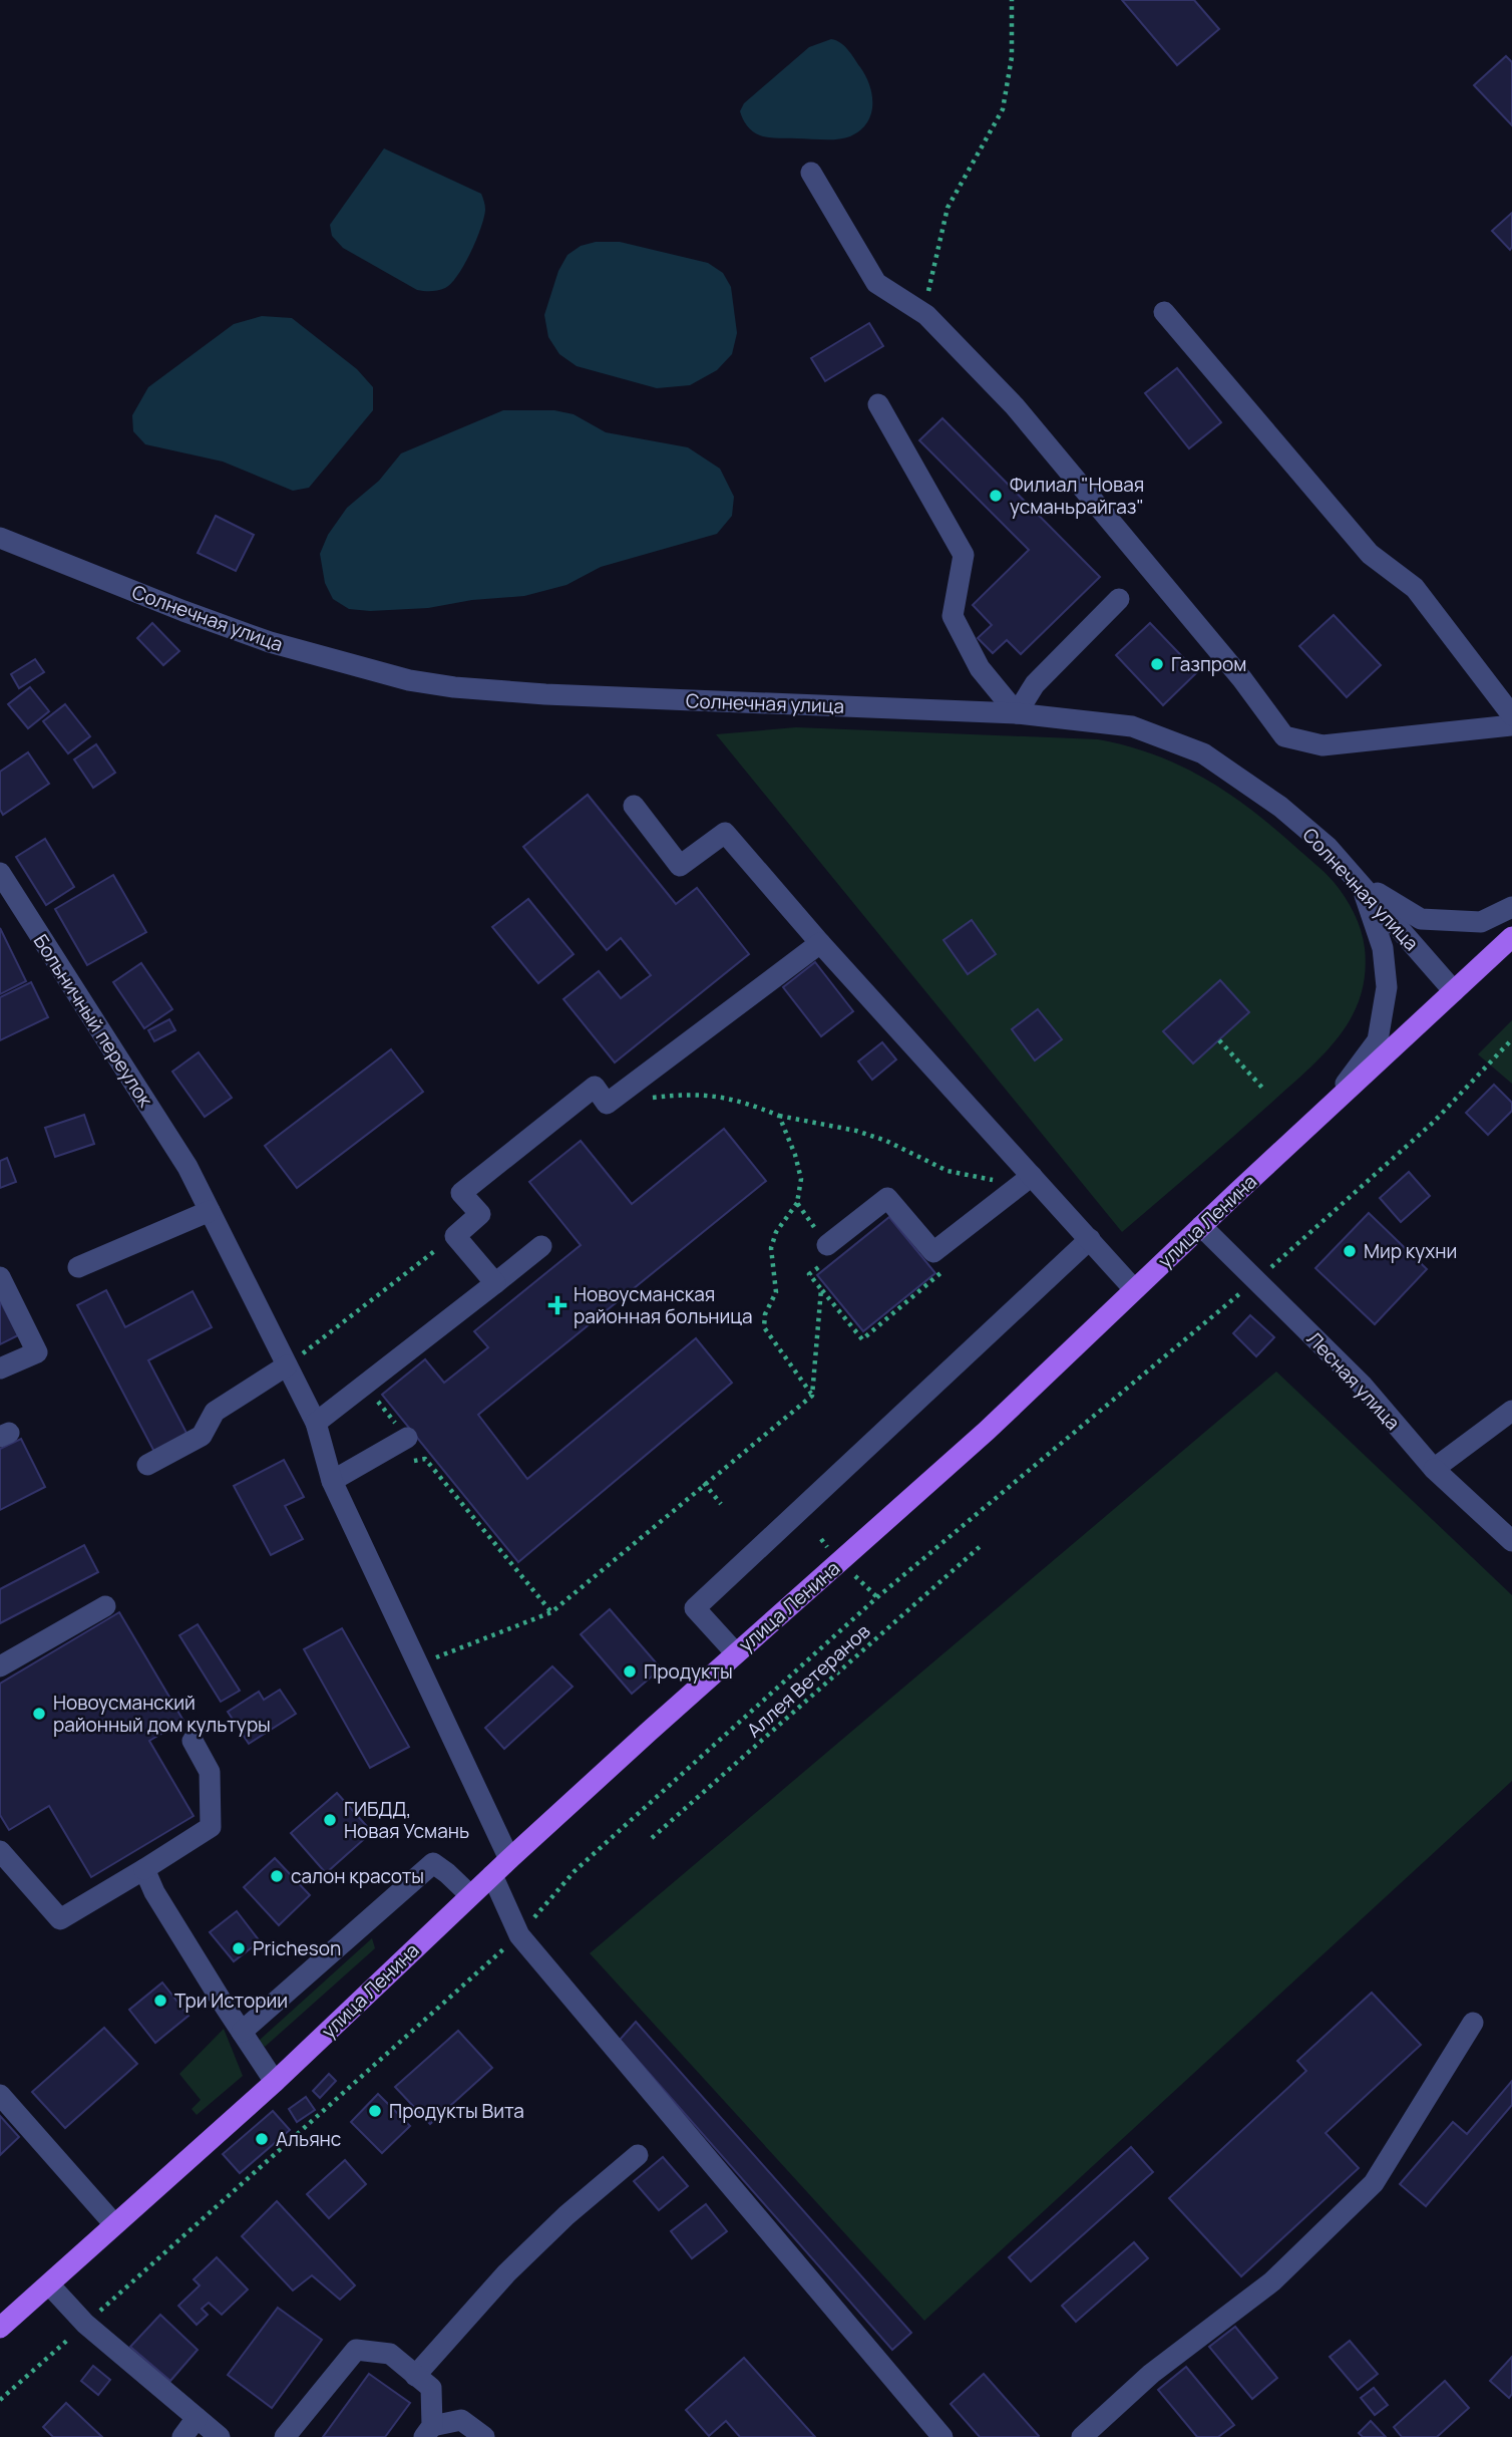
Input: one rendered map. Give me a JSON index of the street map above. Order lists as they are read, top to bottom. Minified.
{"streets":{"main road":["улица Ленина"],"street":["Солнечная улица","Больничный переулок","Лесная улица"],"path":["Аллея Ветеранов"]},"crossings":[["Солнечная улица","улица Ленина"],["Больничный переулок","улица Ленина"],["улица Ленина","Лесная улица"]],"places":{"other":["Филиал \"Новая усманьрайгаз\"","Газпром","Мир кухни","Продукты","Новоусманский районный дом культуры","ГИБДД, Новая Усмань","салон красоты","Pricheson","Три Истории","Продукты Вита","Альянс"],"health":["Новоусманская районная больница"]}}
